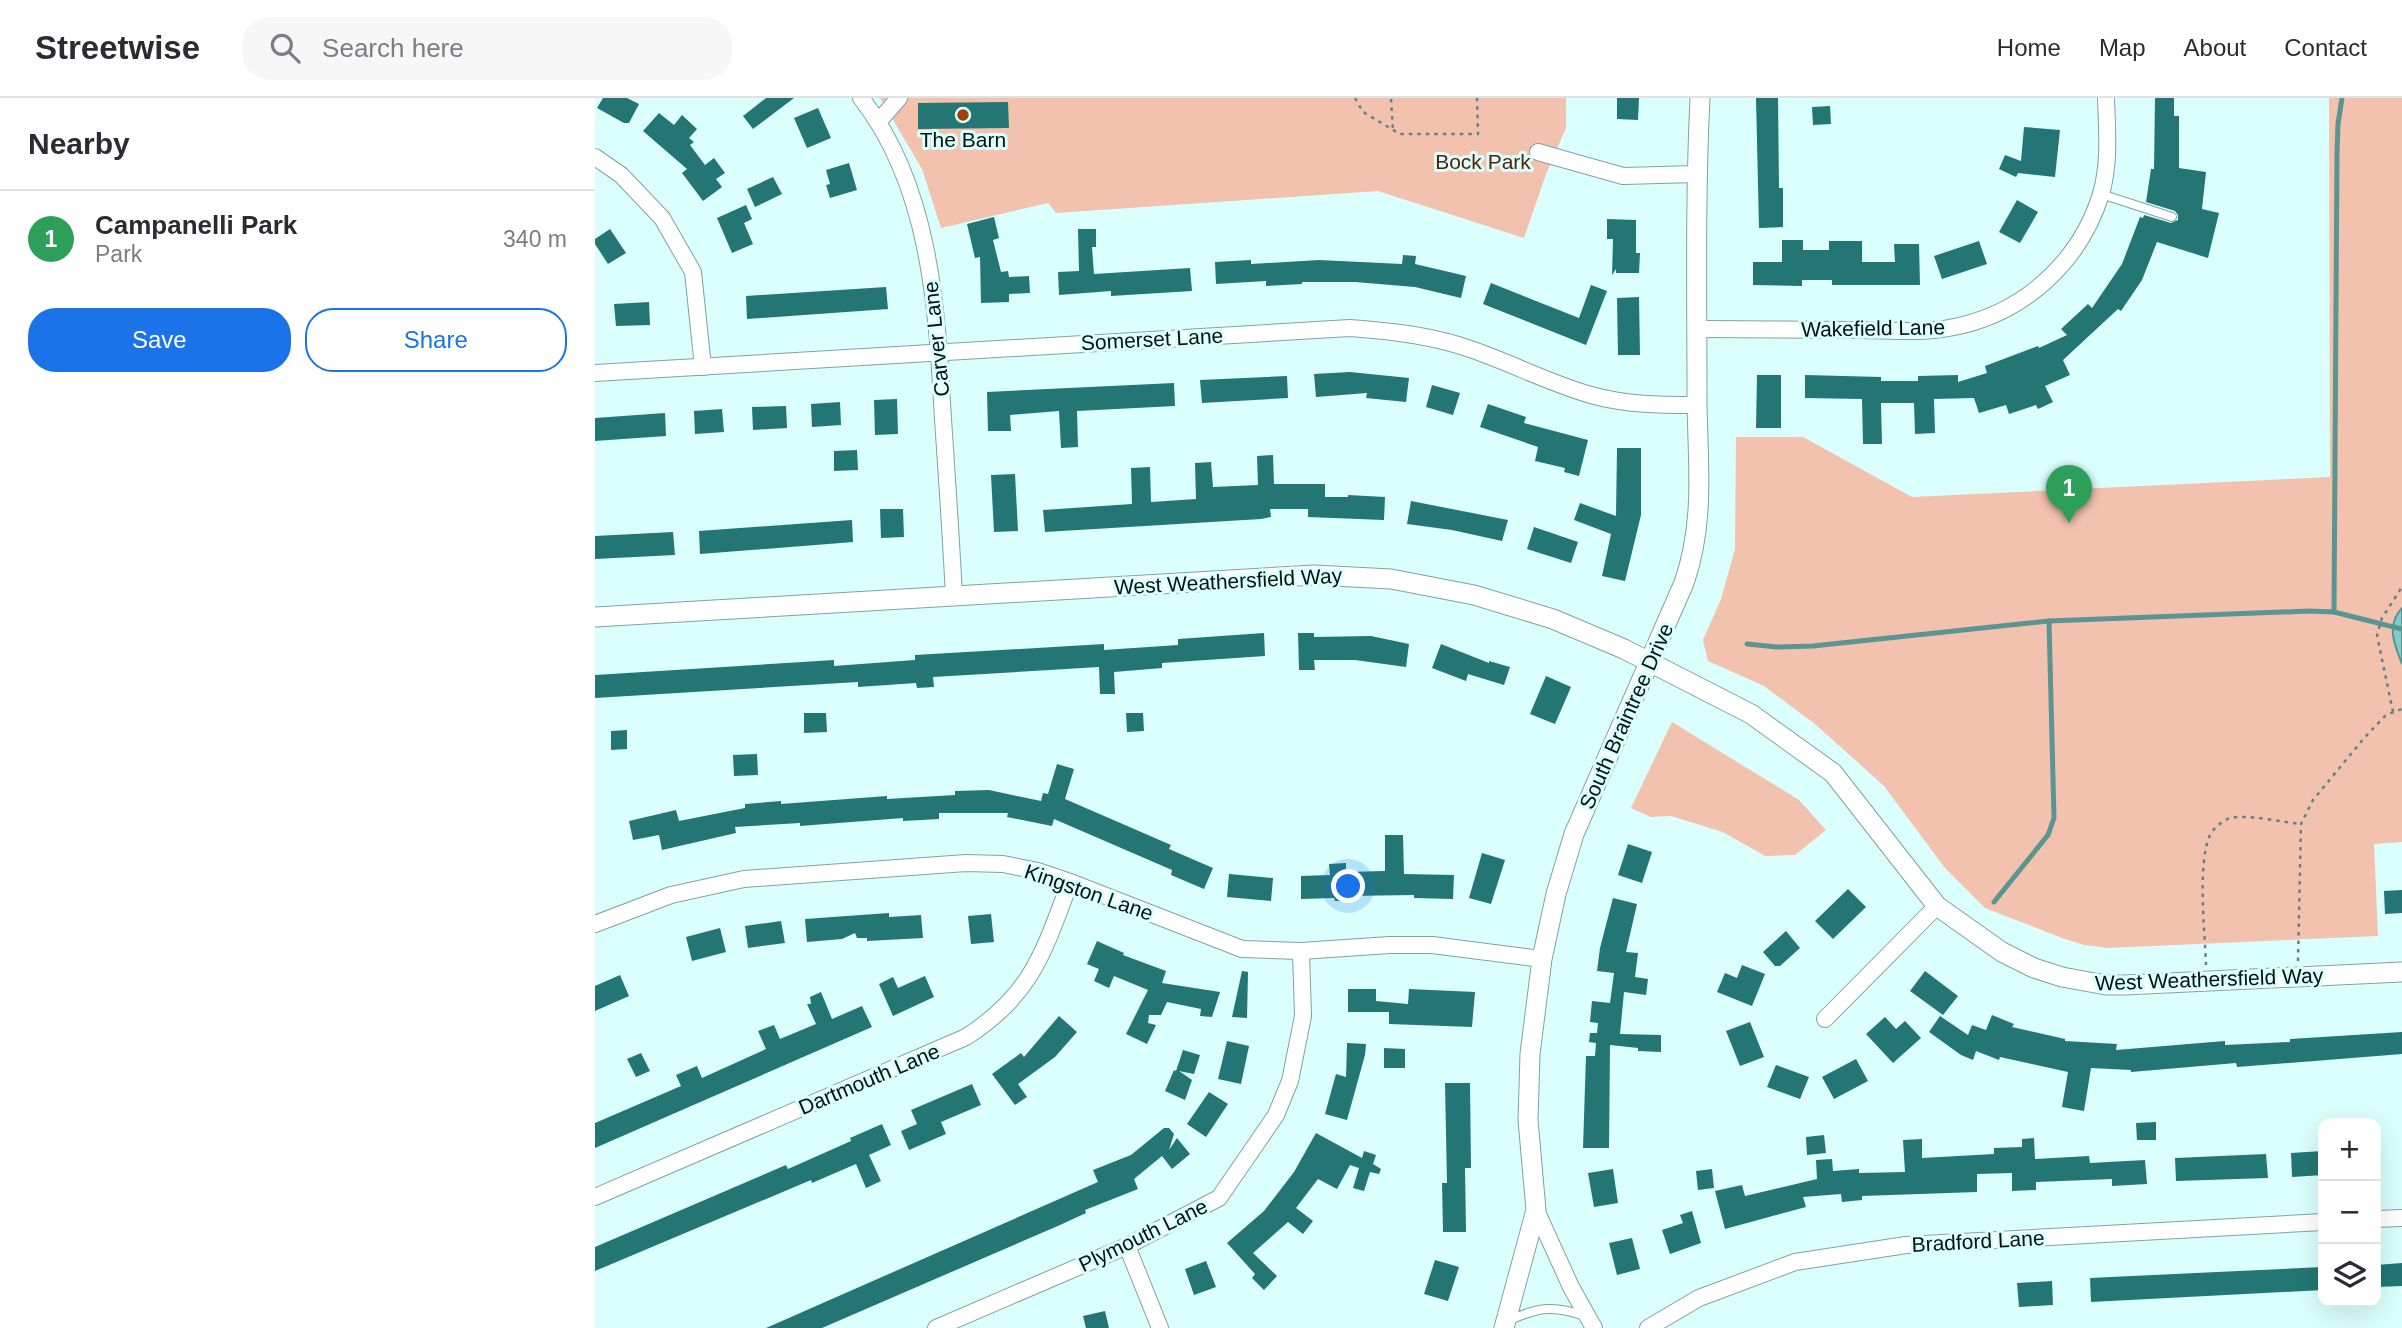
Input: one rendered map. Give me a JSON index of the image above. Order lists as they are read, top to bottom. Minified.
{"streets":{"street":["Wakefield Lane","Carver Lane","Somerset Lane","West Weathersfield Way","South Braintree Drive","Kingston Lane","Dartmouth Lane","Plymouth Lane","Bradford Lane"]},"crossings":[["Wakefield Lane","South Braintree Drive"],["Carver Lane","Somerset Lane"],["Carver Lane","West Weathersfield Way"],["Somerset Lane","South Braintree Drive"],["West Weathersfield Way","South Braintree Drive"],["South Braintree Drive","Kingston Lane"],["Kingston Lane","Dartmouth Lane"],["Kingston Lane","Plymouth Lane"]],"parks":["Bock Park"],"places":["The Barn"],"page":{"header":"Streetwise","search":"Search here","nav":["Home","Map","About","Contact"],"heading":"Nearby","list":[{"mark":"1","name":"Campanelli Park","note":"Park","value":"340 m"}],"buttons":["Save","Share"],"pins":"1","map_buttons":["+","−"]}}
